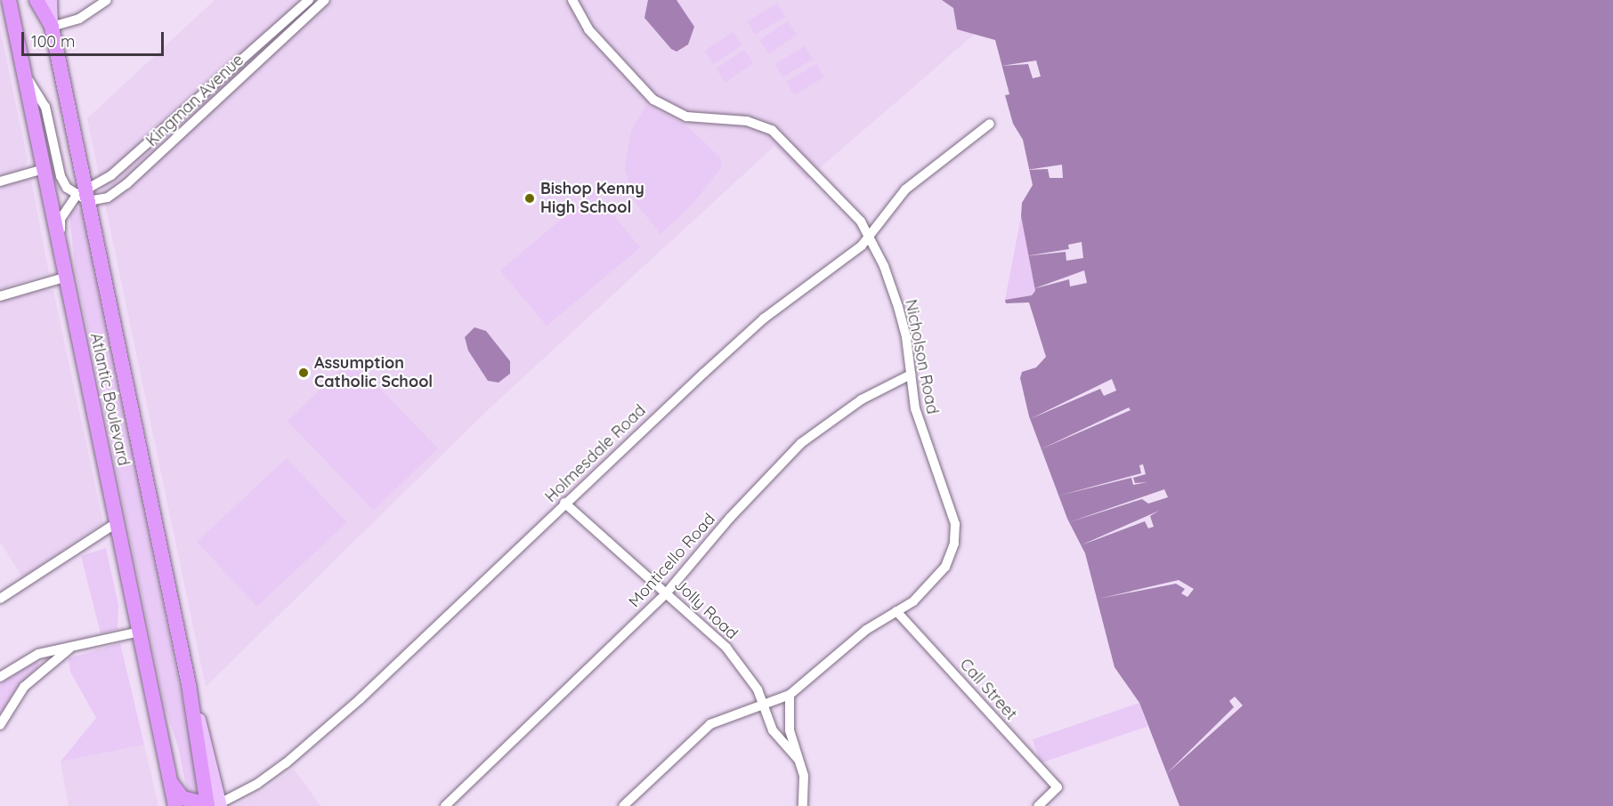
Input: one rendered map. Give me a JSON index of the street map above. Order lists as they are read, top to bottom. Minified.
{"streets":{"highway":["Atlantic Boulevard"],"street":["Kingman Avenue","Nicholson Road","Holmesdale Road","Monticello Road","Jolly Road","Call Street"]},"crossings":[["Nicholson Road","Holmesdale Road"],["Nicholson Road","Monticello Road"],["Nicholson Road","Jolly Road"],["Nicholson Road","Call Street"],["Holmesdale Road","Jolly Road"],["Monticello Road","Jolly Road"]],"places":["Bishop Kenny High School","Assumption Catholic School"],"scale_bar":"100 m"}
